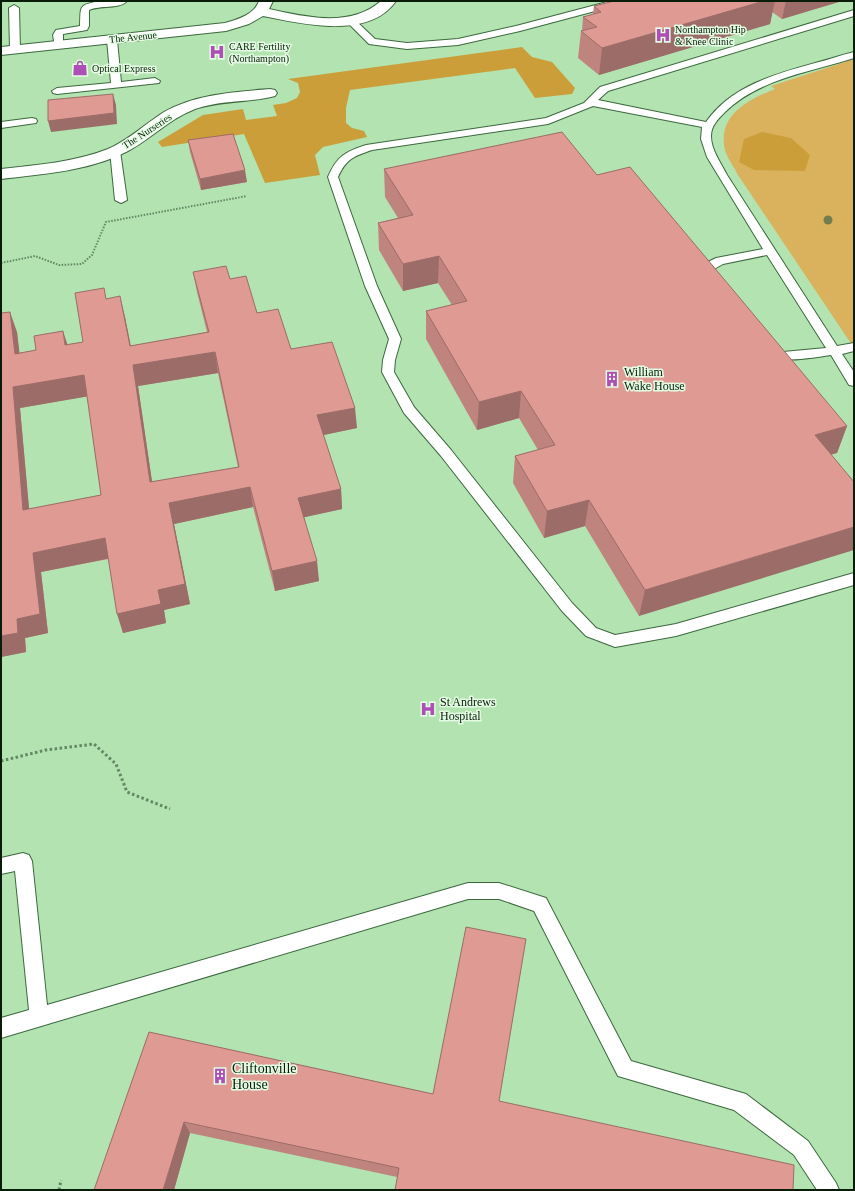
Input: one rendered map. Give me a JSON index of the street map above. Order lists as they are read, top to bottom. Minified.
{"streets":{"street":["The Avenue","The Nurseries"]},"places":{"hospital":["Northampton Hip & Knee Clinic","CARE Fertility (Northampton)","St Andrews Hospital"],"shop":["Optical Express"],"building":["William Wake House","Cliftonville House"]}}
